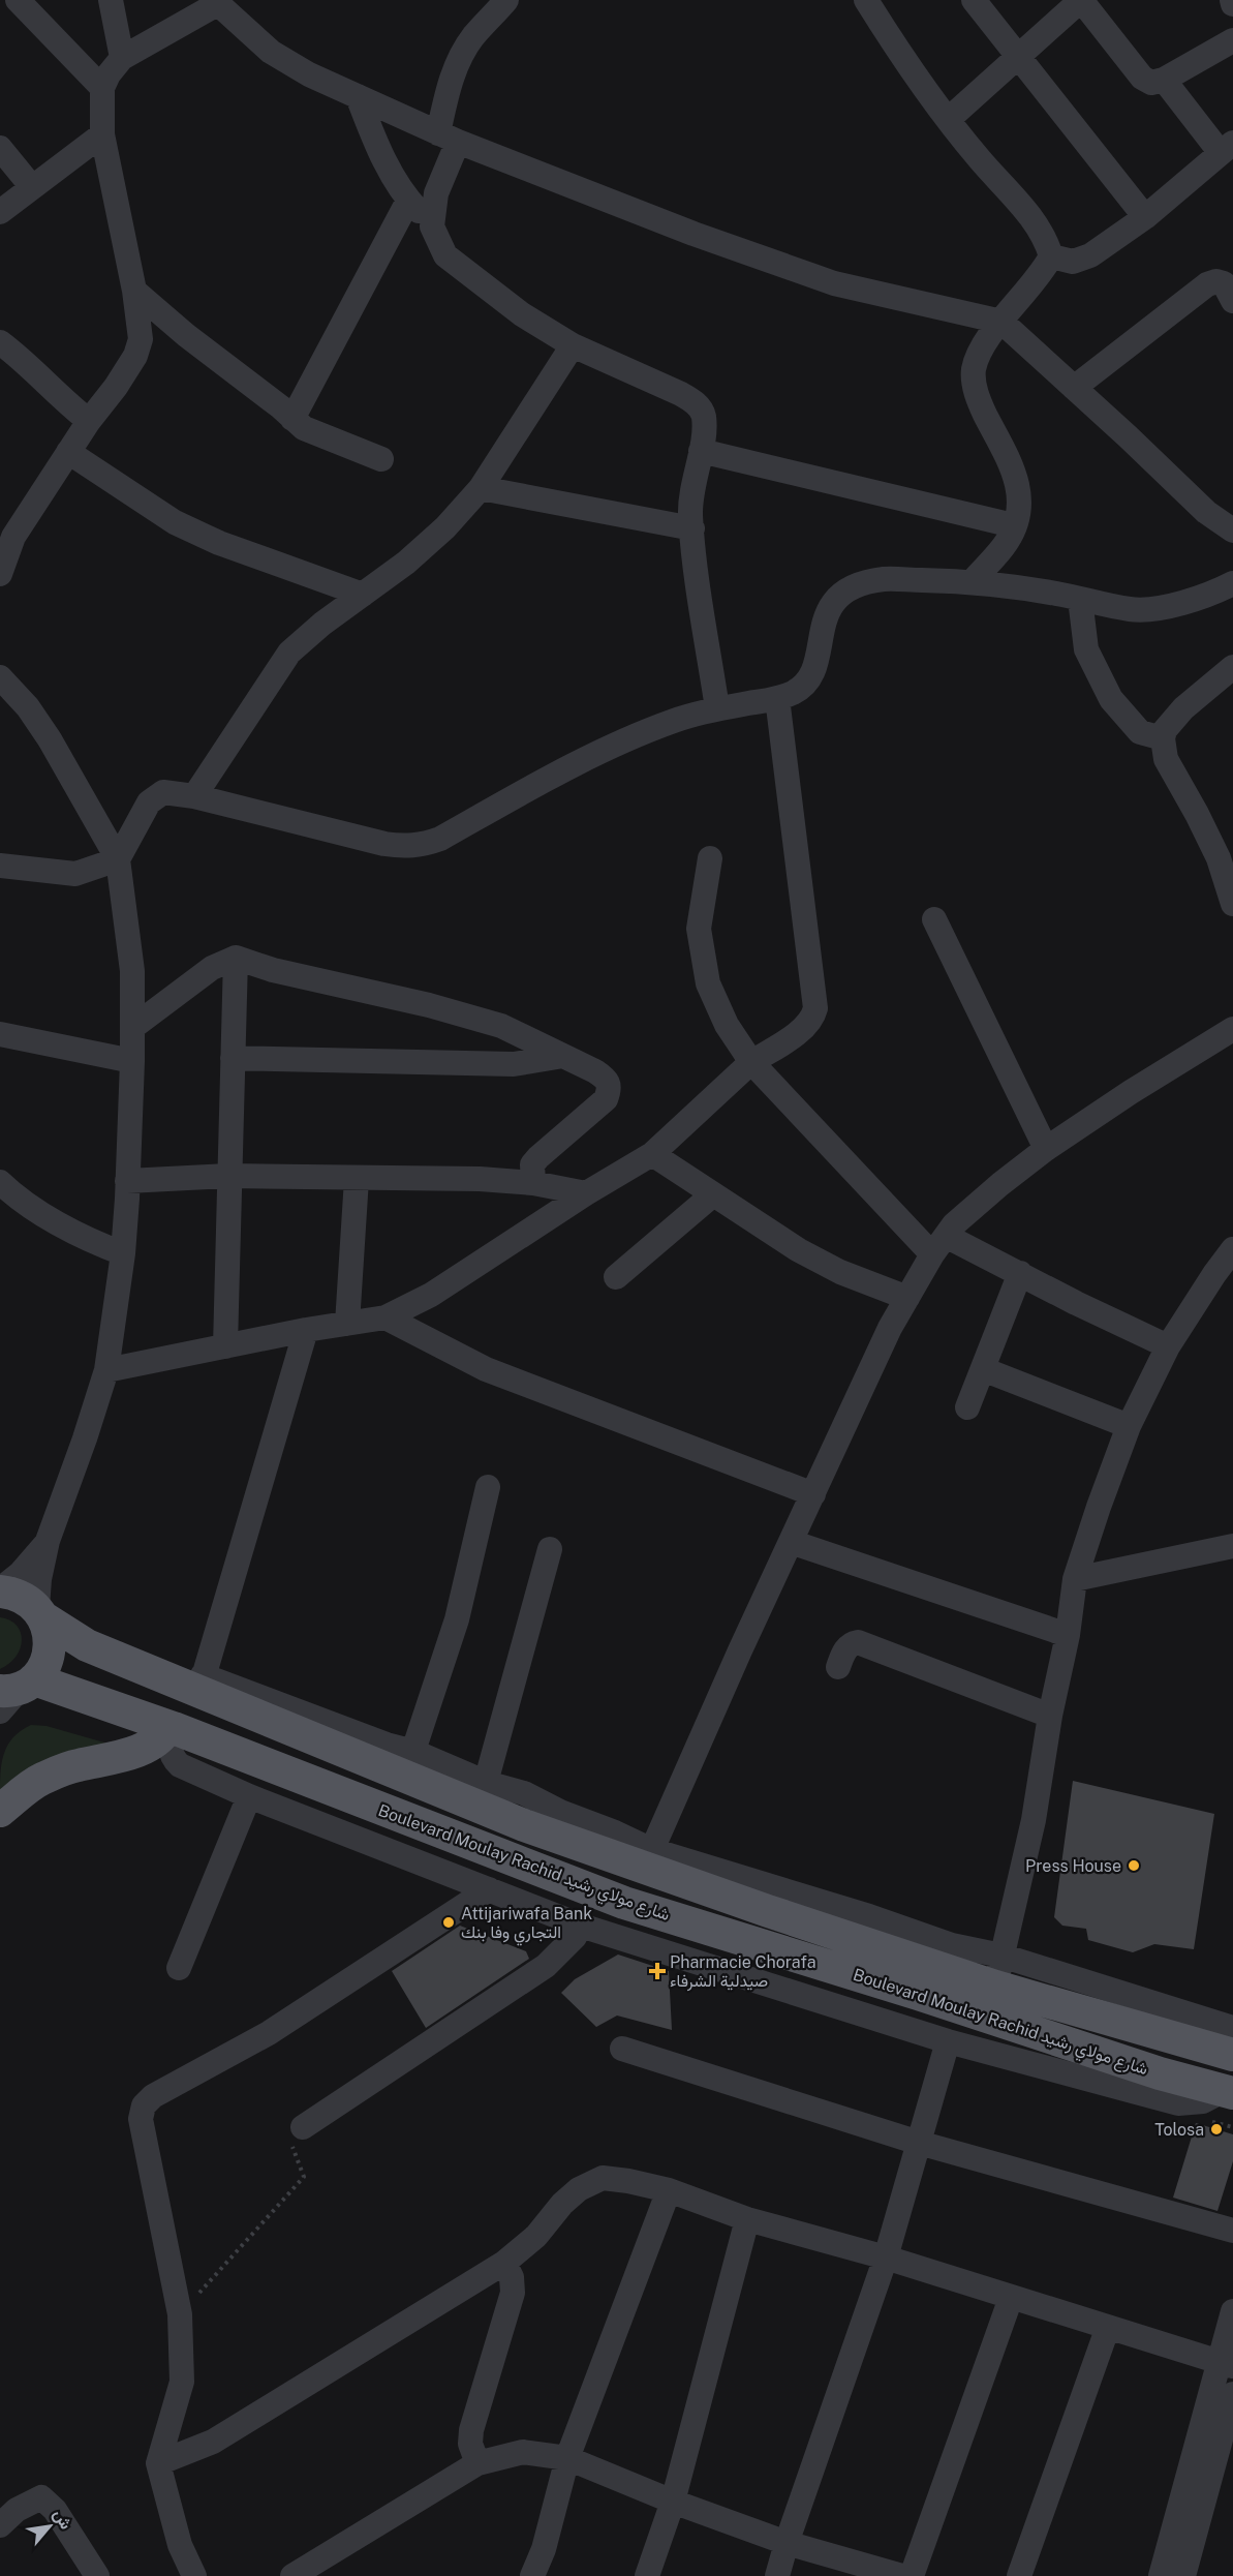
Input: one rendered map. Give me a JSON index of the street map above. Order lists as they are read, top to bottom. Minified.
{"streets":{"main road":["Boulevard Moulay Rachid شارع مولاي رشيد"]},"places":{"other":["Press House","Attijariwafa Bank التجاري وفا بنك","Tolosa"],"health":["Pharmacie Chorafa صيدلية الشرفاء"]},"north":"top right"}
